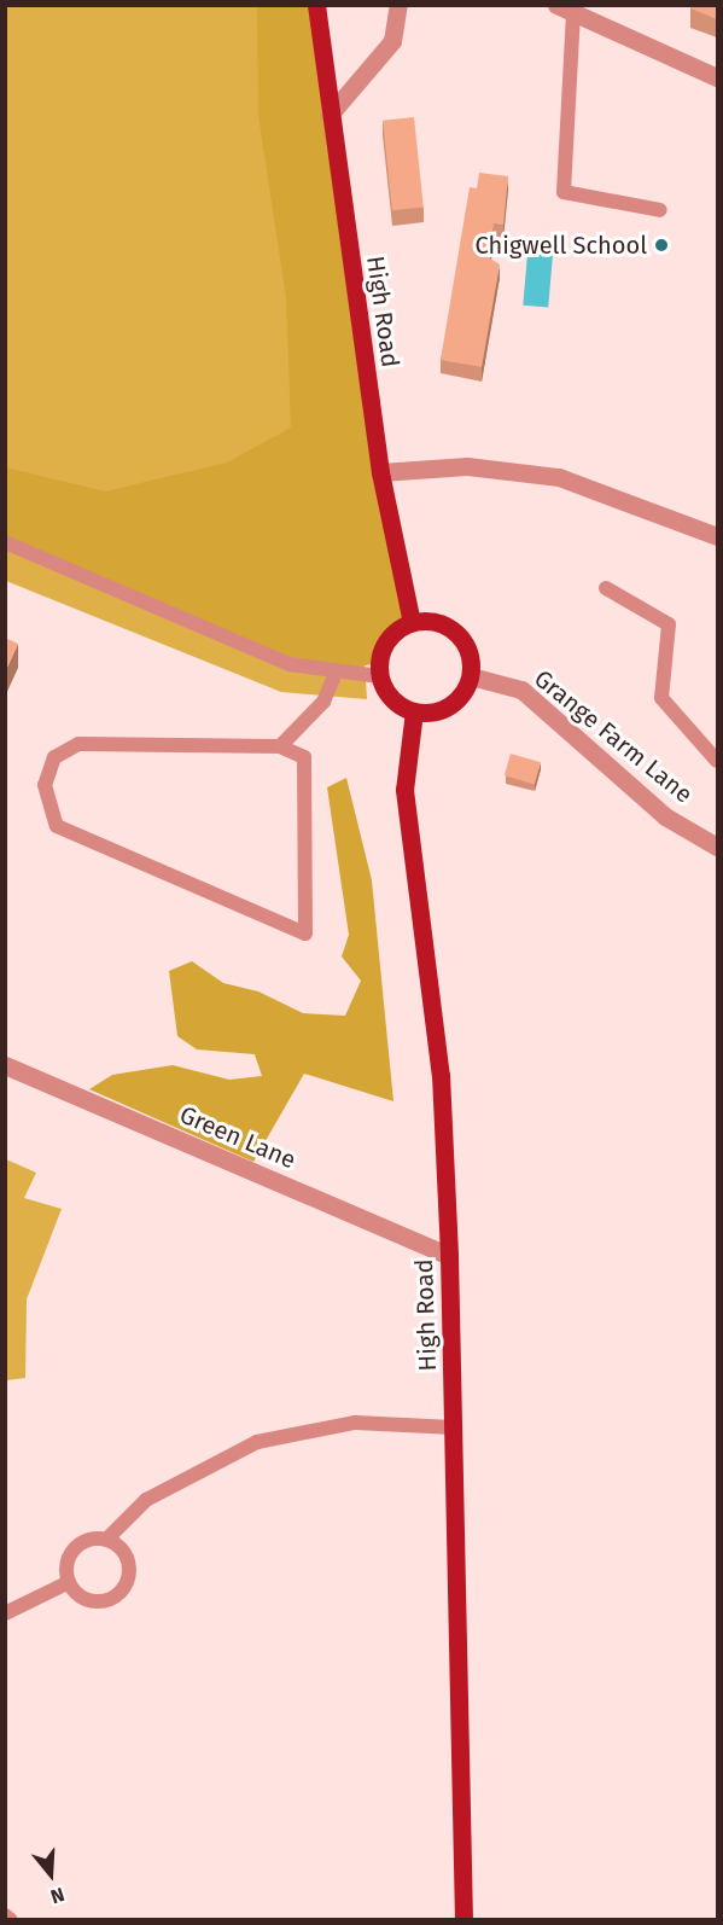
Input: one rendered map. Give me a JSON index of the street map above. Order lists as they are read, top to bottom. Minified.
{"streets":{"main road":["High Road"],"street":["Grange Farm Lane","Green Lane"]},"crossings":[["High Road","Grange Farm Lane"],["High Road","Green Lane"]],"places":["Chigwell School"],"north":"bottom"}
